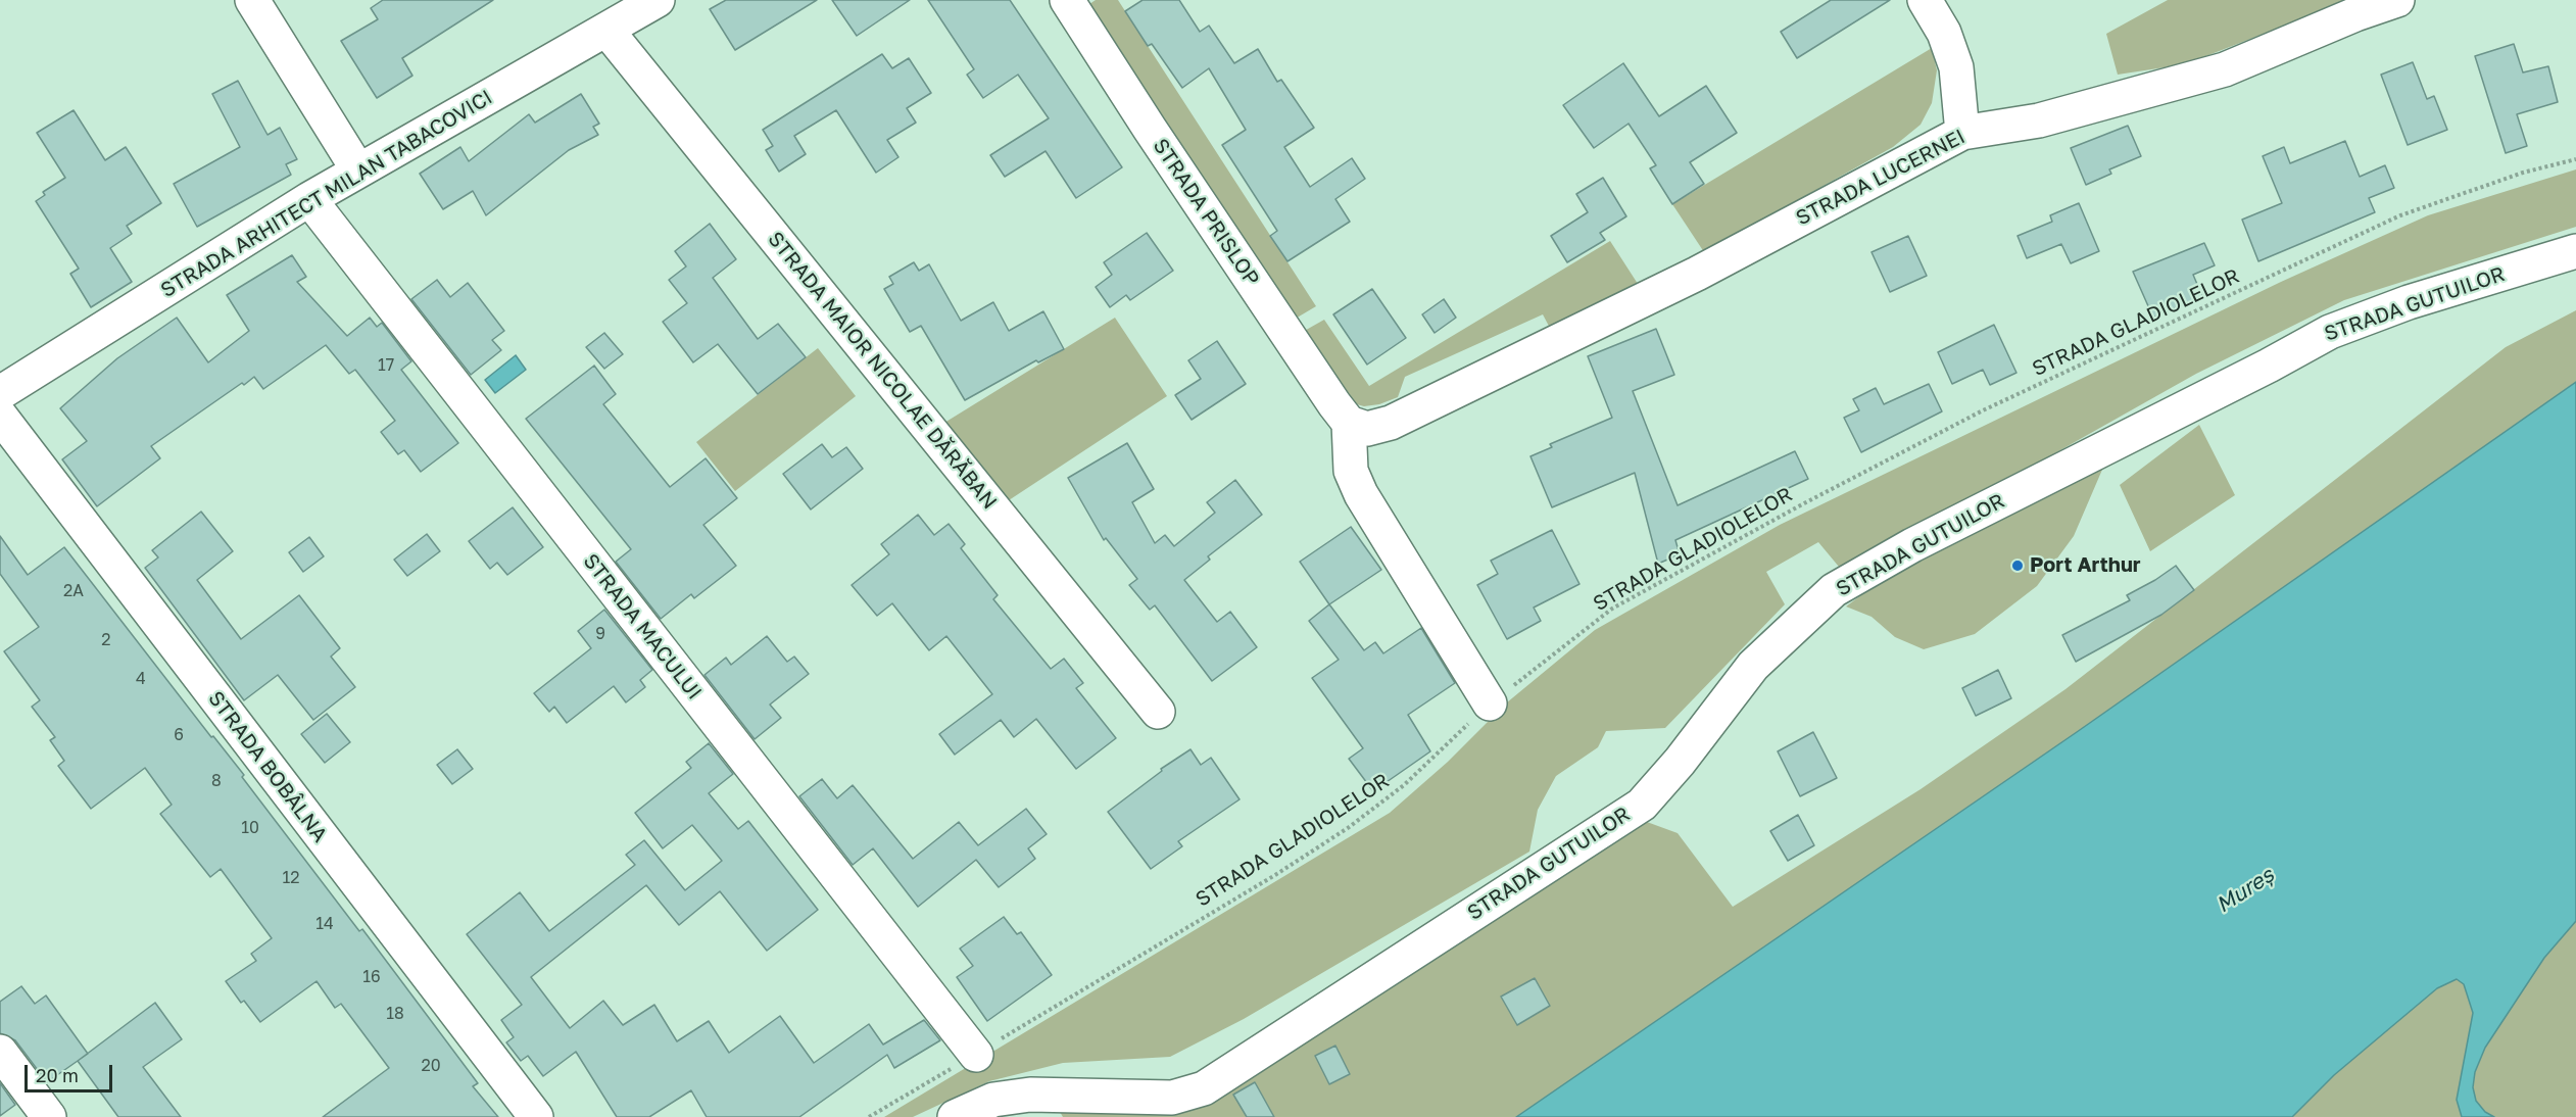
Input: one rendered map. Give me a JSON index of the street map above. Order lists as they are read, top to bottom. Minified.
{"streets":{"street":["STRADA LUCERNEI","STRADA ARHITECT MILAN TABACOVICI","STRADA PRISLOP","STRADA GUTUILOR","STRADA MAIOR NICOLAE DĂRĂBAN","STRADA MACULUI","STRADA BOBÂLNA"],"path":["STRADA GLADIOLELOR"]},"crossings":[["STRADA LUCERNEI","STRADA PRISLOP"],["STRADA ARHITECT MILAN TABACOVICI","STRADA MAIOR NICOLAE DĂRĂBAN"],["STRADA ARHITECT MILAN TABACOVICI","STRADA MACULUI"],["STRADA GLADIOLELOR","STRADA MACULUI"]],"water":["Mureș"],"places":["Port Arthur"],"house_numbers":["17","2A","9","2","4","6","8","10","12","14","16","18","20"],"scale_bar":"20 m"}
